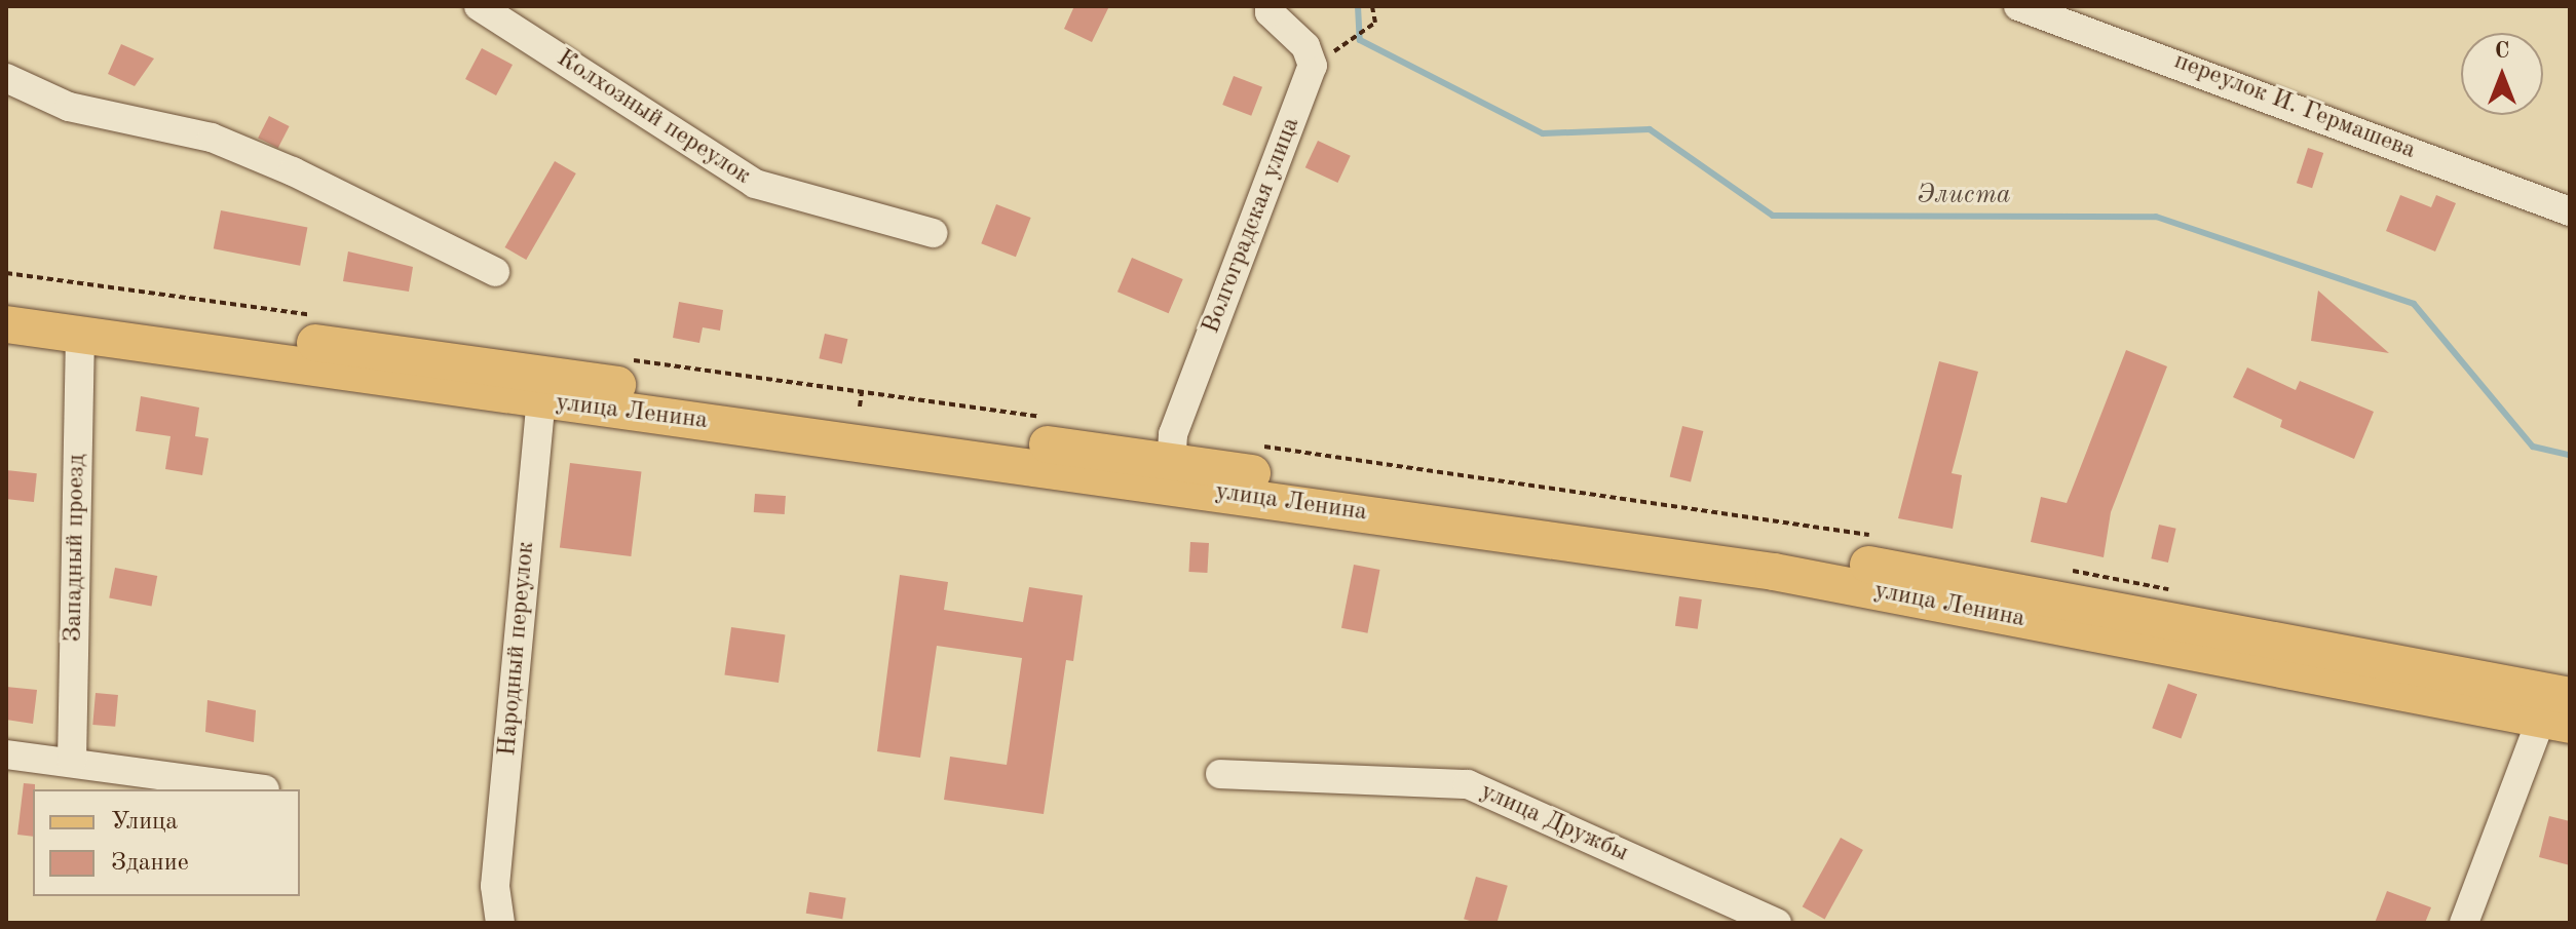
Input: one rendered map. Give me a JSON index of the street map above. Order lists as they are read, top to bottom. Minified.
{"streets":{"main road":["улица Ленина"],"street":["переулок И. Гермашева","Колхозный переулок","Волгоградская улица","Западный проезд","Народный переулок","улица Дружбы"]},"crossings":[["Волгоградская улица","улица Ленина"],["улица Ленина","Западный проезд"],["улица Ленина","Народный переулок"]],"water":["Элиста"],"legend":["Улица","Здание"],"north":"top"}
